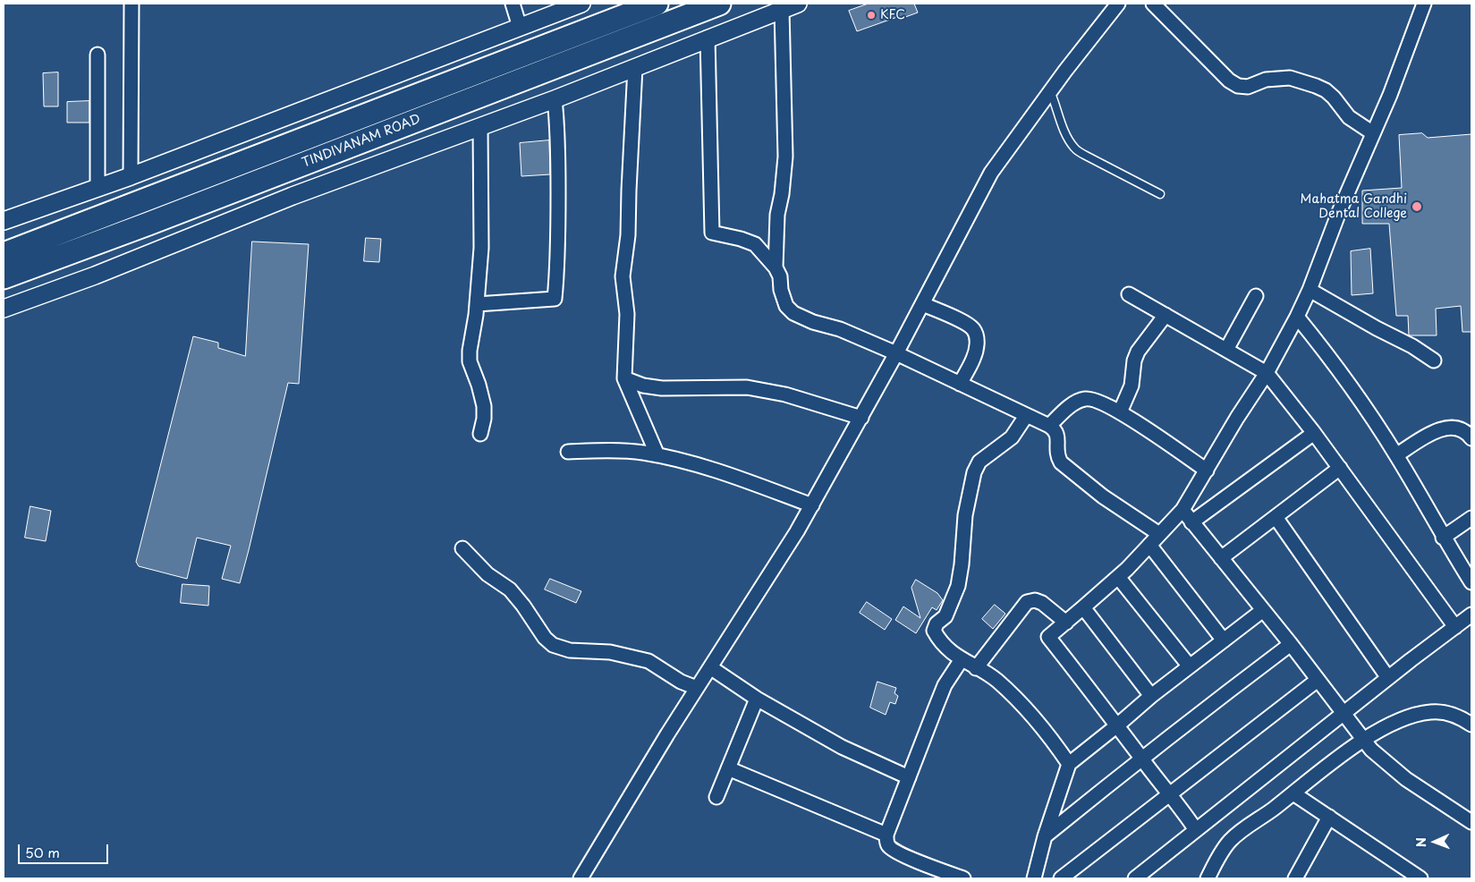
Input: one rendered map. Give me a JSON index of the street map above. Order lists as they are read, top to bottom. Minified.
{"streets":{"highway":["TINDIVANAM ROAD"]},"places":["KFC","Mahatma Gandhi Dental College"],"scale_bar":"50 m","north":"left"}
